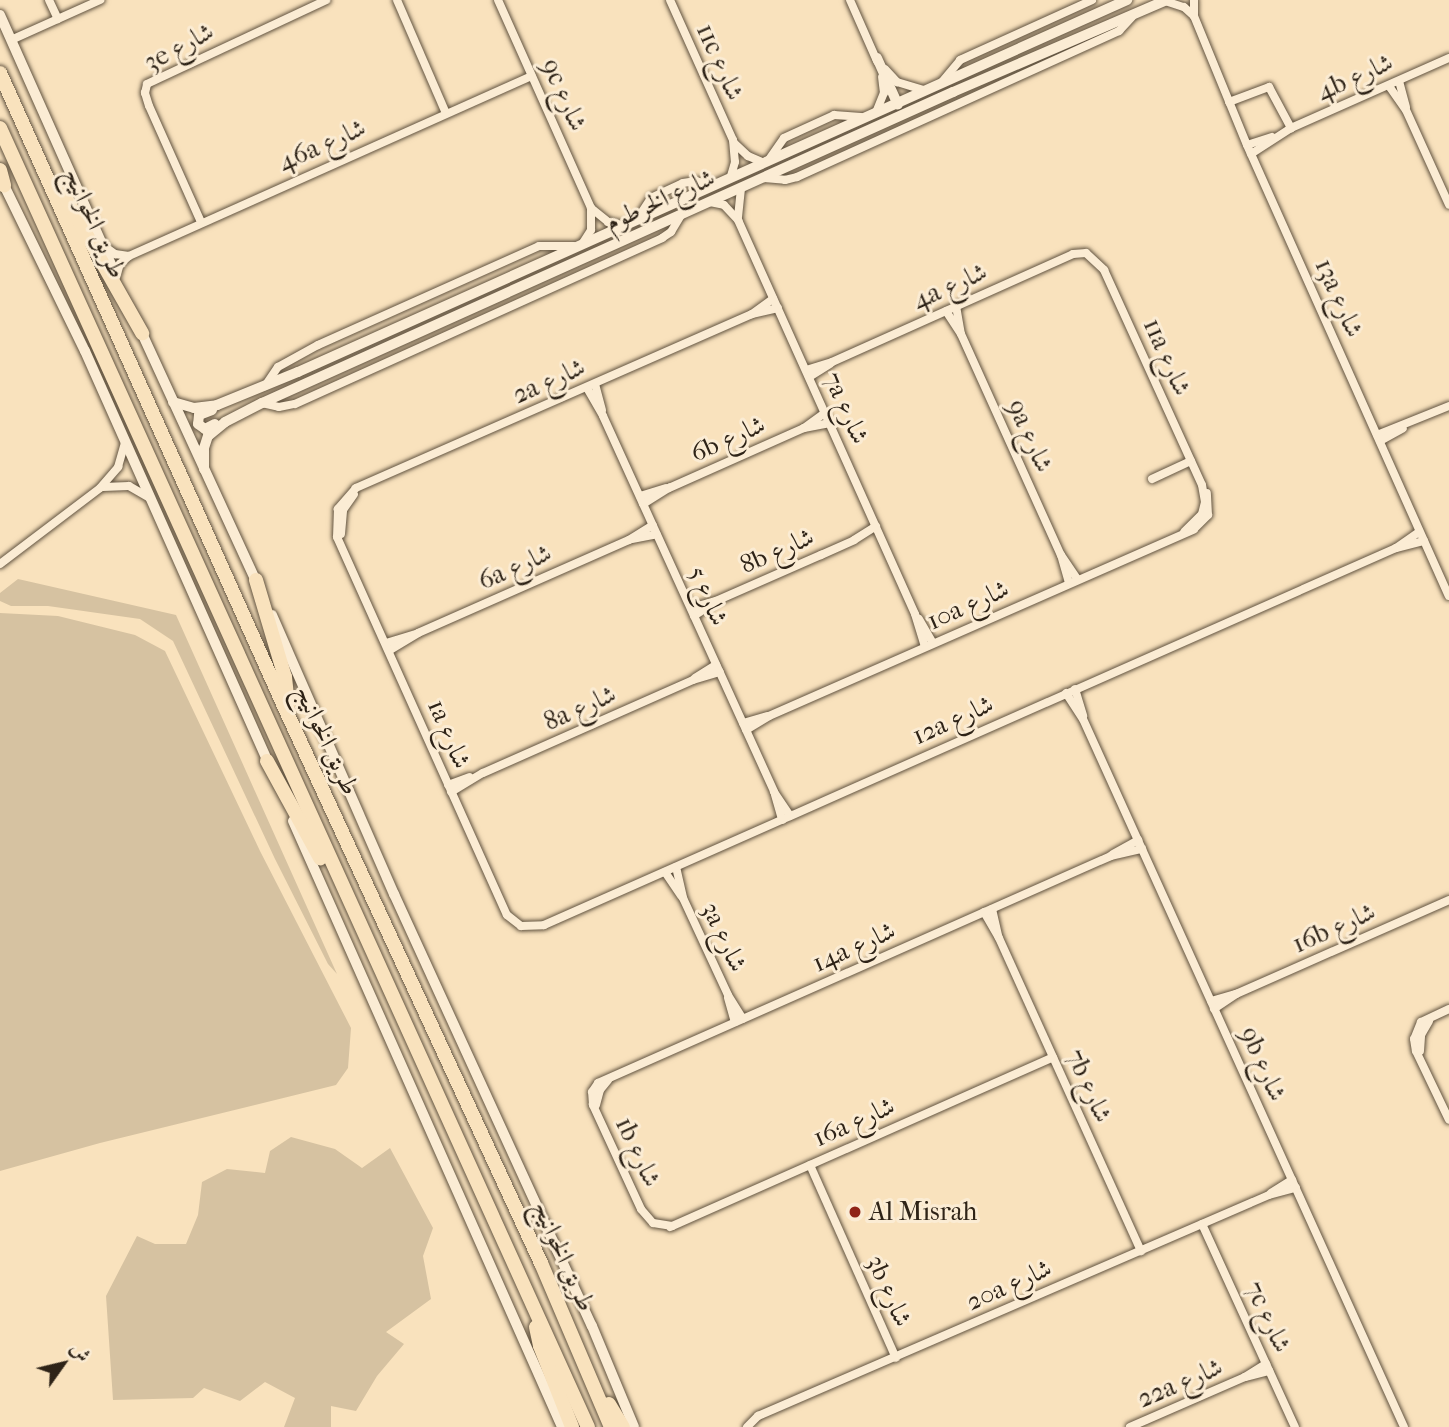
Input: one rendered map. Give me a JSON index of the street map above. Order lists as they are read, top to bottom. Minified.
{"streets":{"highway":["طريق الخوانيج"],"main road":["شارع الخرطوم"],"street":["3e شارع","11c شارع","4b شارع","9c شارع","46a شارع","4a شارع","13a شارع","11a شارع","2a شارع","7a شارع","9a شارع","6b شارع","8b شارع","6a شارع","شارع 5","10a شارع","8a شارع","12a شارع","1a شارع","16b شارع","3a شارع","14a شارع","9b شارع","7b شارع","16a شارع","1b شارع","20a شارع","3b شارع","7c شارع","22a شارع"]},"crossings":[["3e شارع","46a شارع"],["11c شارع","شارع الخرطوم"],["4b شارع","13a شارع"],["9c شارع","46a شارع"],["شارع الخرطوم","7a شارع"],["4a شارع","11a شارع"],["4a شارع","7a شارع"],["4a شارع","9a شارع"],["13a شارع","12a شارع"],["11a شارع","10a شارع"],["2a شارع","7a شارع"],["2a شارع","شارع 5"],["2a شارع","1a شارع"],["7a شارع","6b شارع"],["7a شارع","8b شارع"],["7a شارع","10a شارع"],["9a شارع","10a شارع"],["6b شارع","شارع 5"],["8b شارع","شارع 5"],["6a شارع","شارع 5"],["6a شارع","1a شارع"],["شارع 5","10a شارع"],["شارع 5","8a شارع"],["شارع 5","12a شارع"],["8a شارع","1a شارع"],["12a شارع","1a شارع"],["12a شارع","3a شارع"],["12a شارع","9b شارع"],["16b شارع","9b شارع"],["3a شارع","14a شارع"],["14a شارع","9b شارع"],["14a شارع","7b شارع"],["14a شارع","1b شارع"],["9b شارع","20a شارع"],["7b شارع","16a شارع"],["7b شارع","20a شارع"],["16a شارع","1b شارع"],["16a شارع","3b شارع"],["20a شارع","3b شارع"],["20a شارع","7c شارع"],["7c شارع","22a شارع"]],"places":["Al Misrah"],"north":"top right"}
